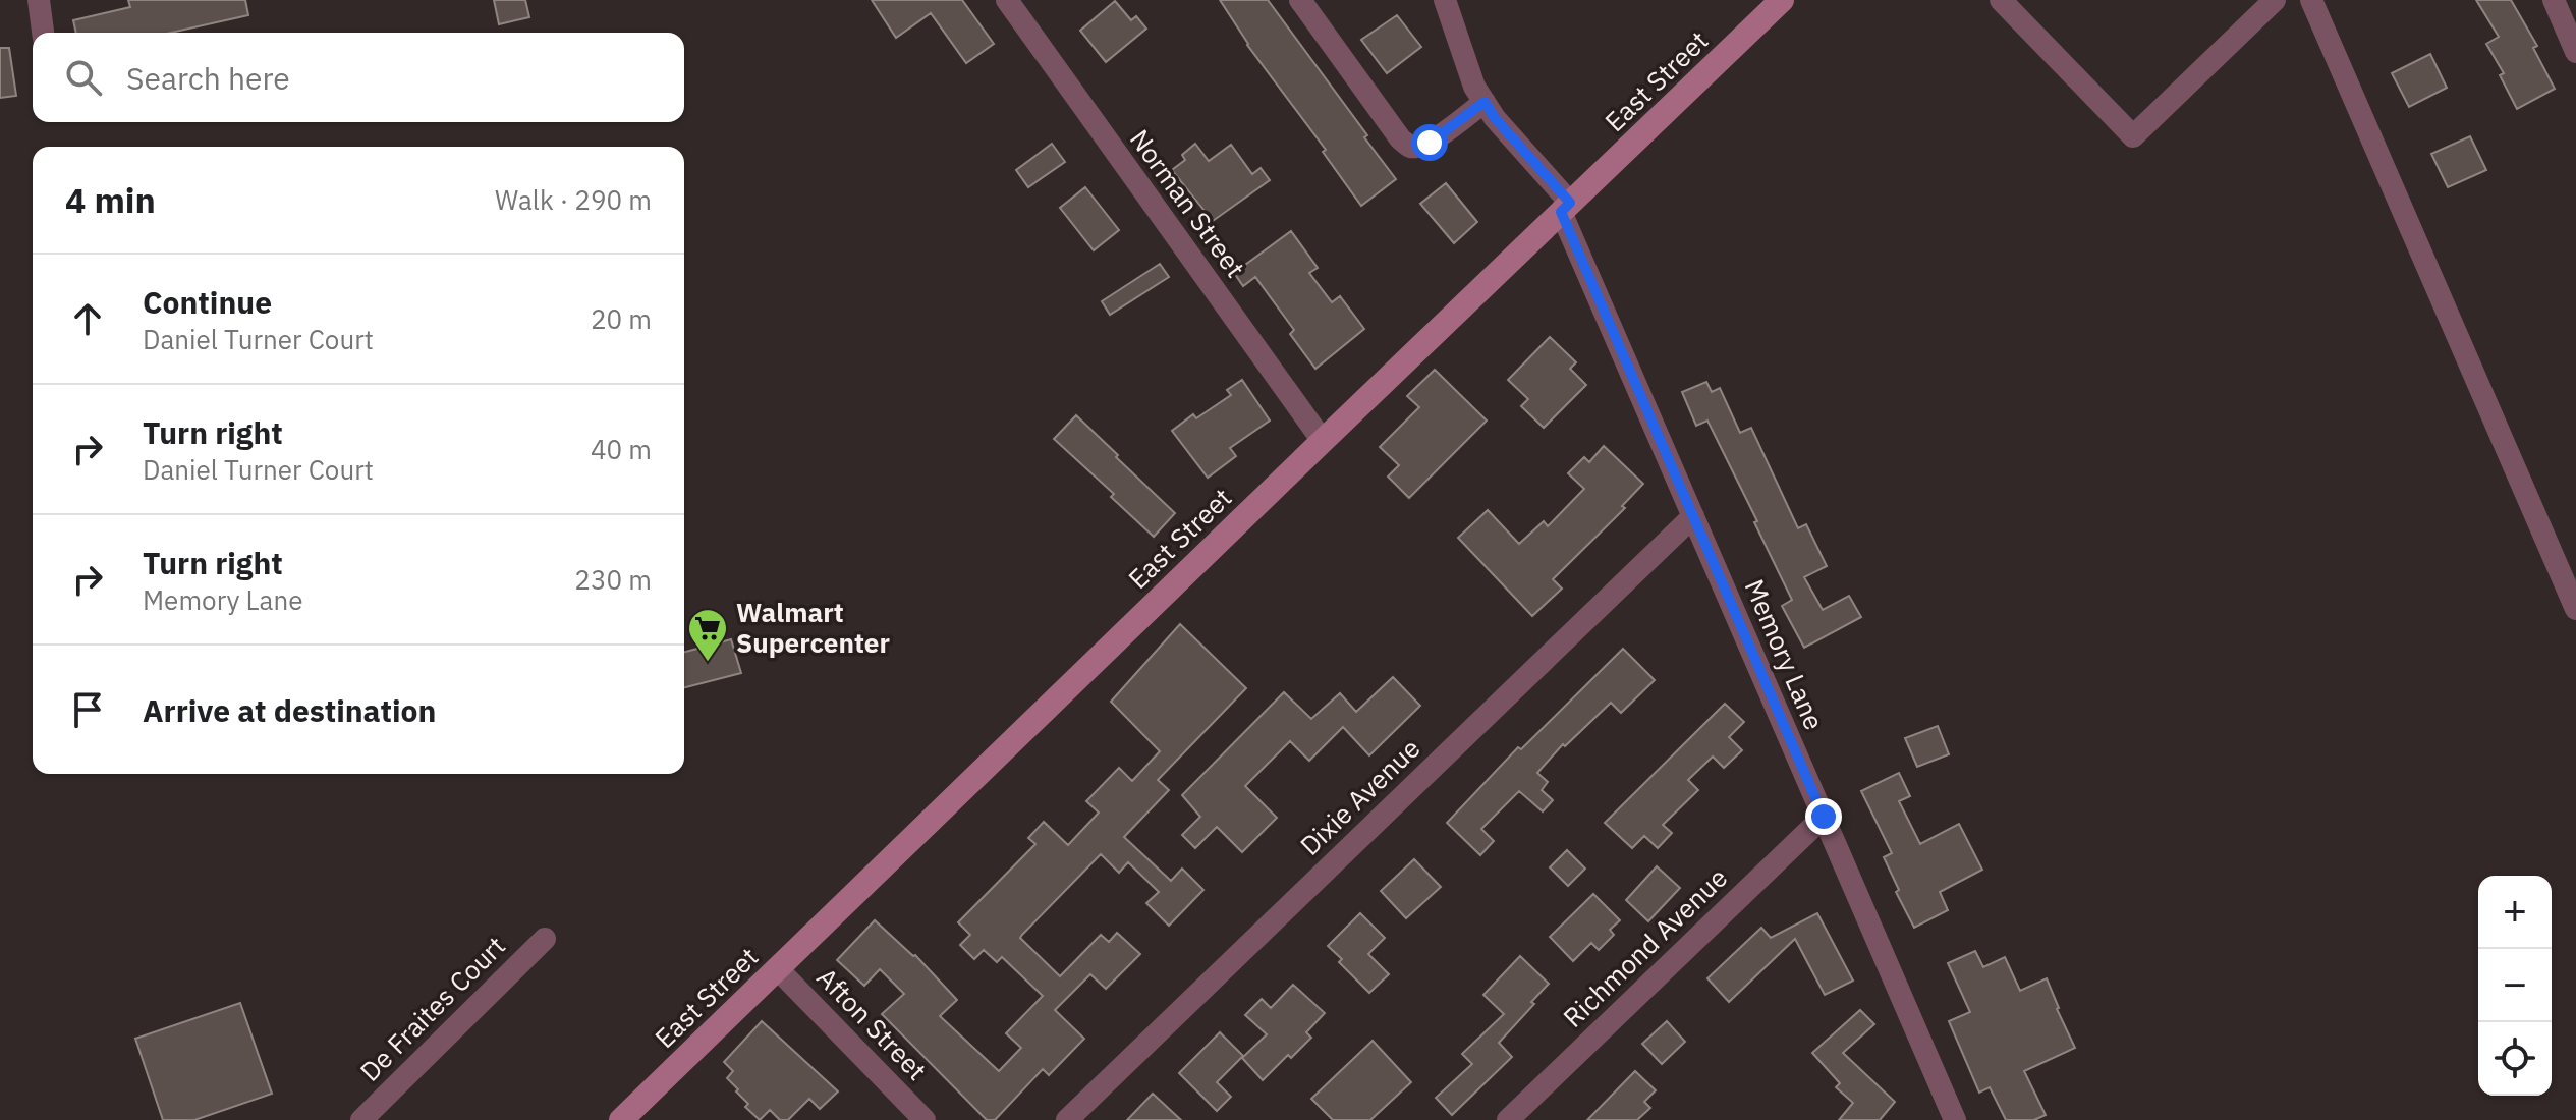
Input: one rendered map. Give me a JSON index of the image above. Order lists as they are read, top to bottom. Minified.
{"streets":{"street":["East Street","Norman Street","Memory Lane","Dixie Avenue","Richmond Avenue","De Fraites Court","Afton Street"]},"crossings":[["East Street","Norman Street"],["East Street","Memory Lane"],["East Street","Afton Street"],["Memory Lane","Dixie Avenue"],["Memory Lane","Richmond Avenue"]],"places":{"supermarket":["Walmart Supercenter"]},"page":{"search":"Search here","heading":["4 min","Walk · 290 m"],"list":[["Continue","Daniel Turner Court","20 m"],["Turn right","Daniel Turner Court","40 m"],["Turn right","Memory Lane","230 m"],"Arrive at destination"],"map_buttons":["+","−"]}}
